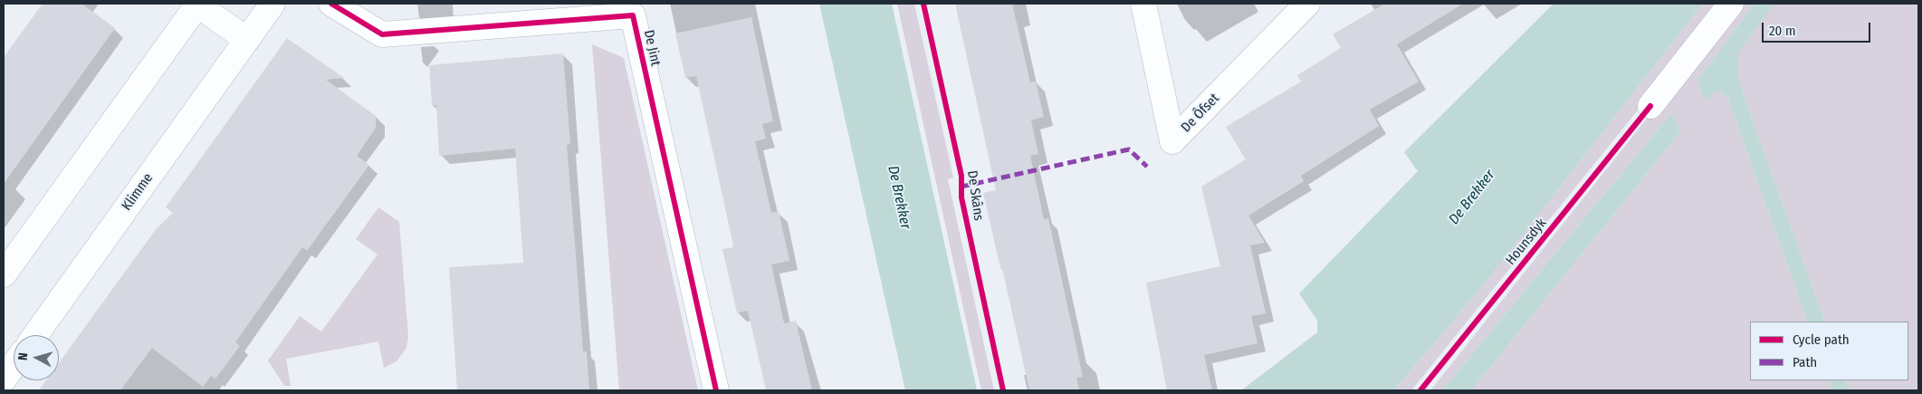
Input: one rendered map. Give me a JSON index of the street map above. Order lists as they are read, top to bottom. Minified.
{"streets":{"street":["De Jint","De Ôfset","Klimme"],"cycle path":["De Skâns","Hounsdyk"]},"water":["De Brekker"],"legend":["Cycle path","Path"],"scale_bar":"20 m","north":"left"}
